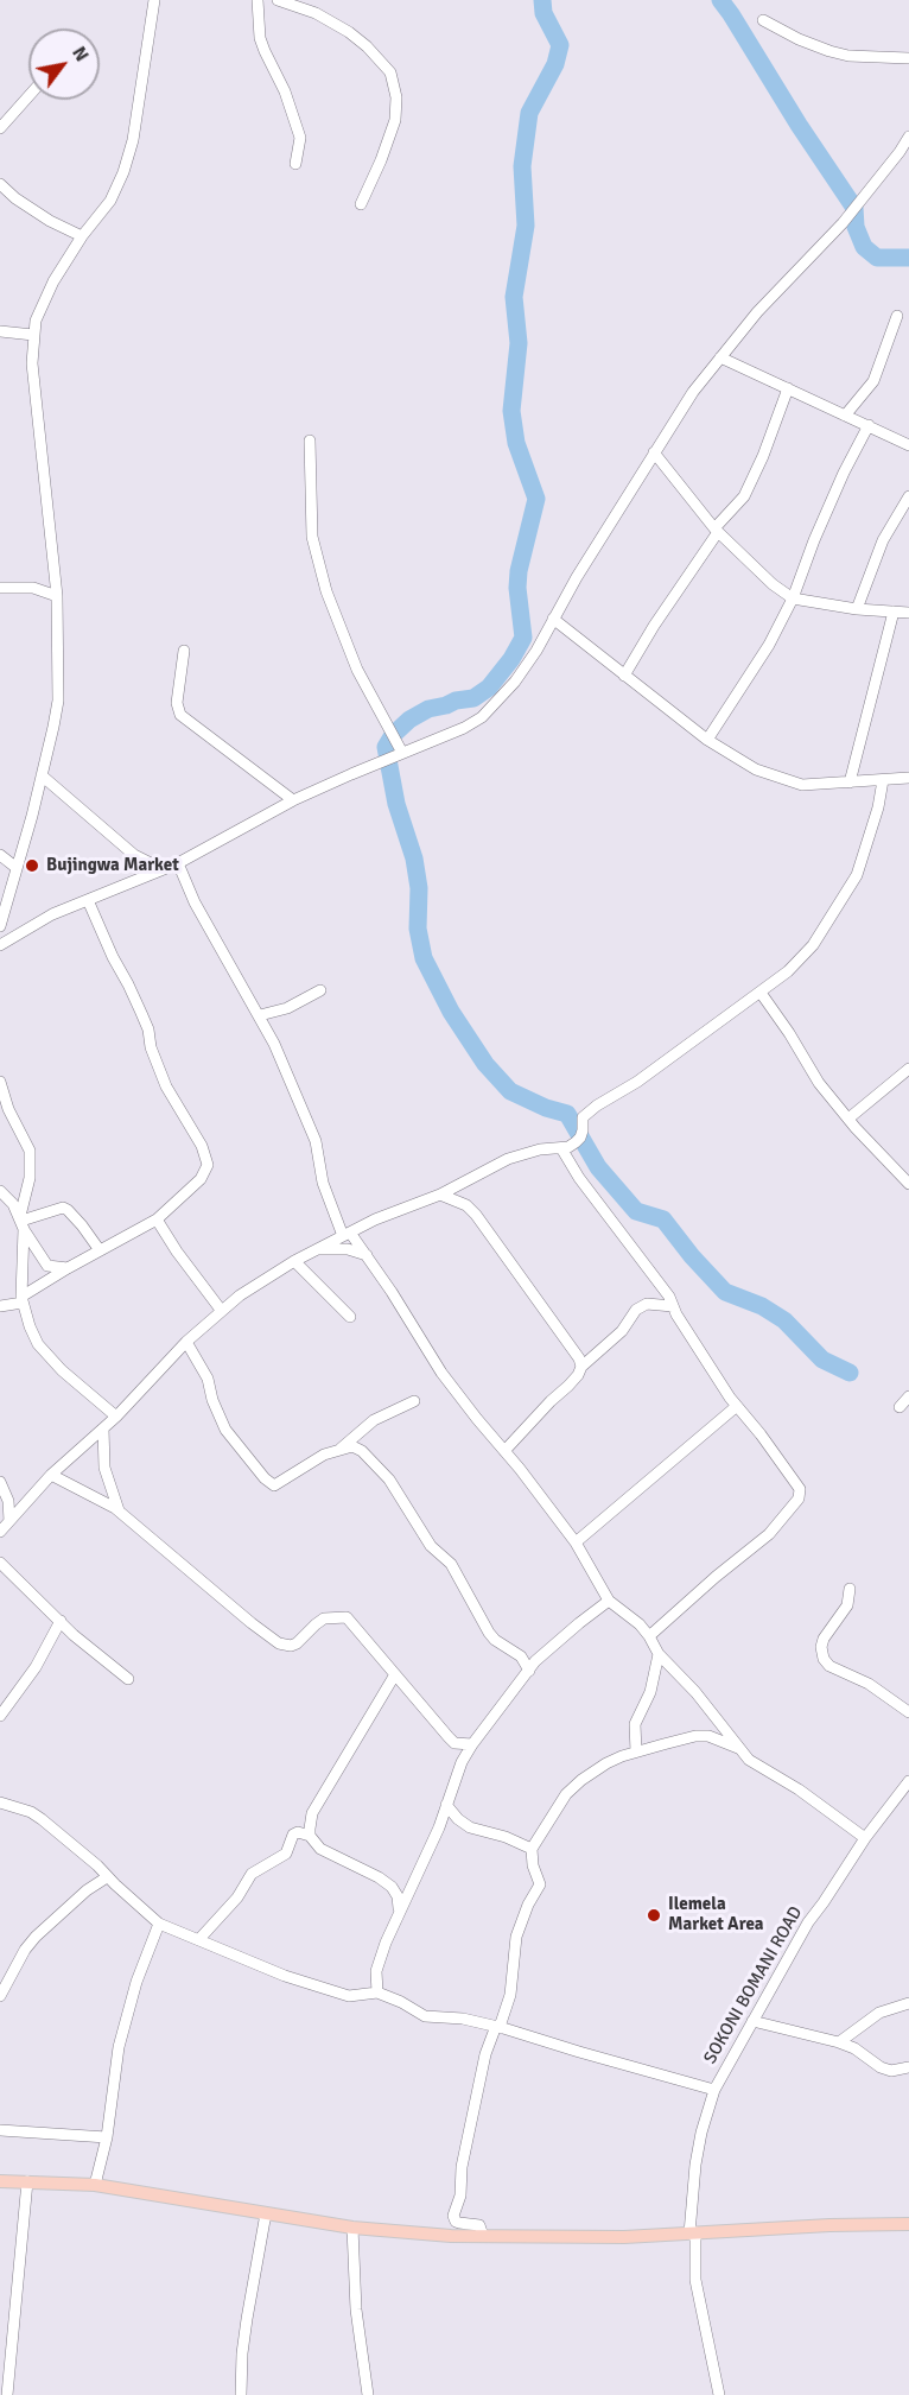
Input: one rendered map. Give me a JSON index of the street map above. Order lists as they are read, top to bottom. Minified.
{"streets":{"street":["SOKONI BOMANI ROAD"]},"places":["Bujingwa Market","Ilemela Market Area"],"north":"top right"}
